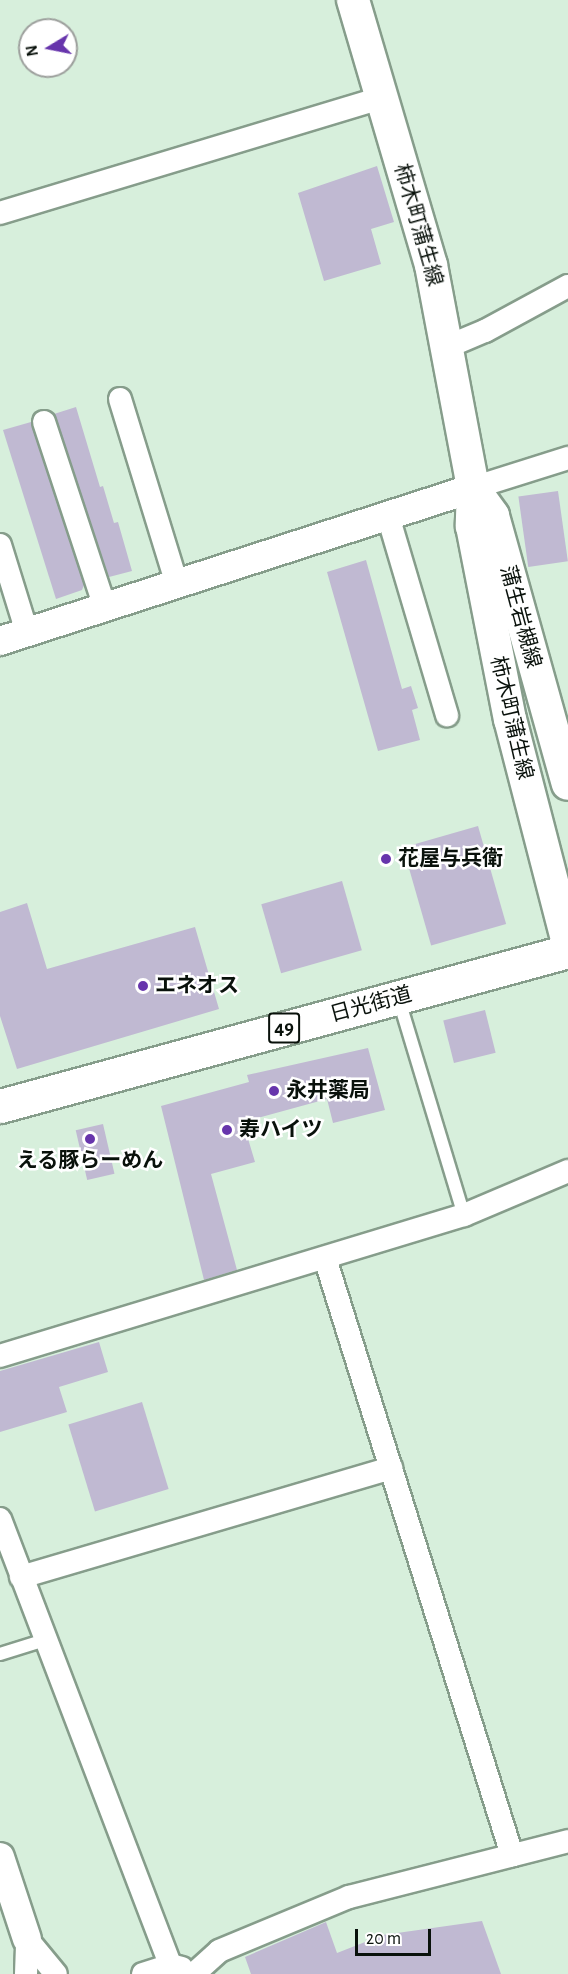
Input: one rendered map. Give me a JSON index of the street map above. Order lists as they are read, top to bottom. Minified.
{"streets":{"main road":["柿木町蒲生線","蒲生岩槻線","日光街道","49"]},"crossings":[["柿木町蒲生線","蒲生岩槻線"]],"places":["花屋与兵衛","エネオス","永井薬局","寿ハイツ","える豚らーめん"],"scale_bar":"20 m","north":"left"}
